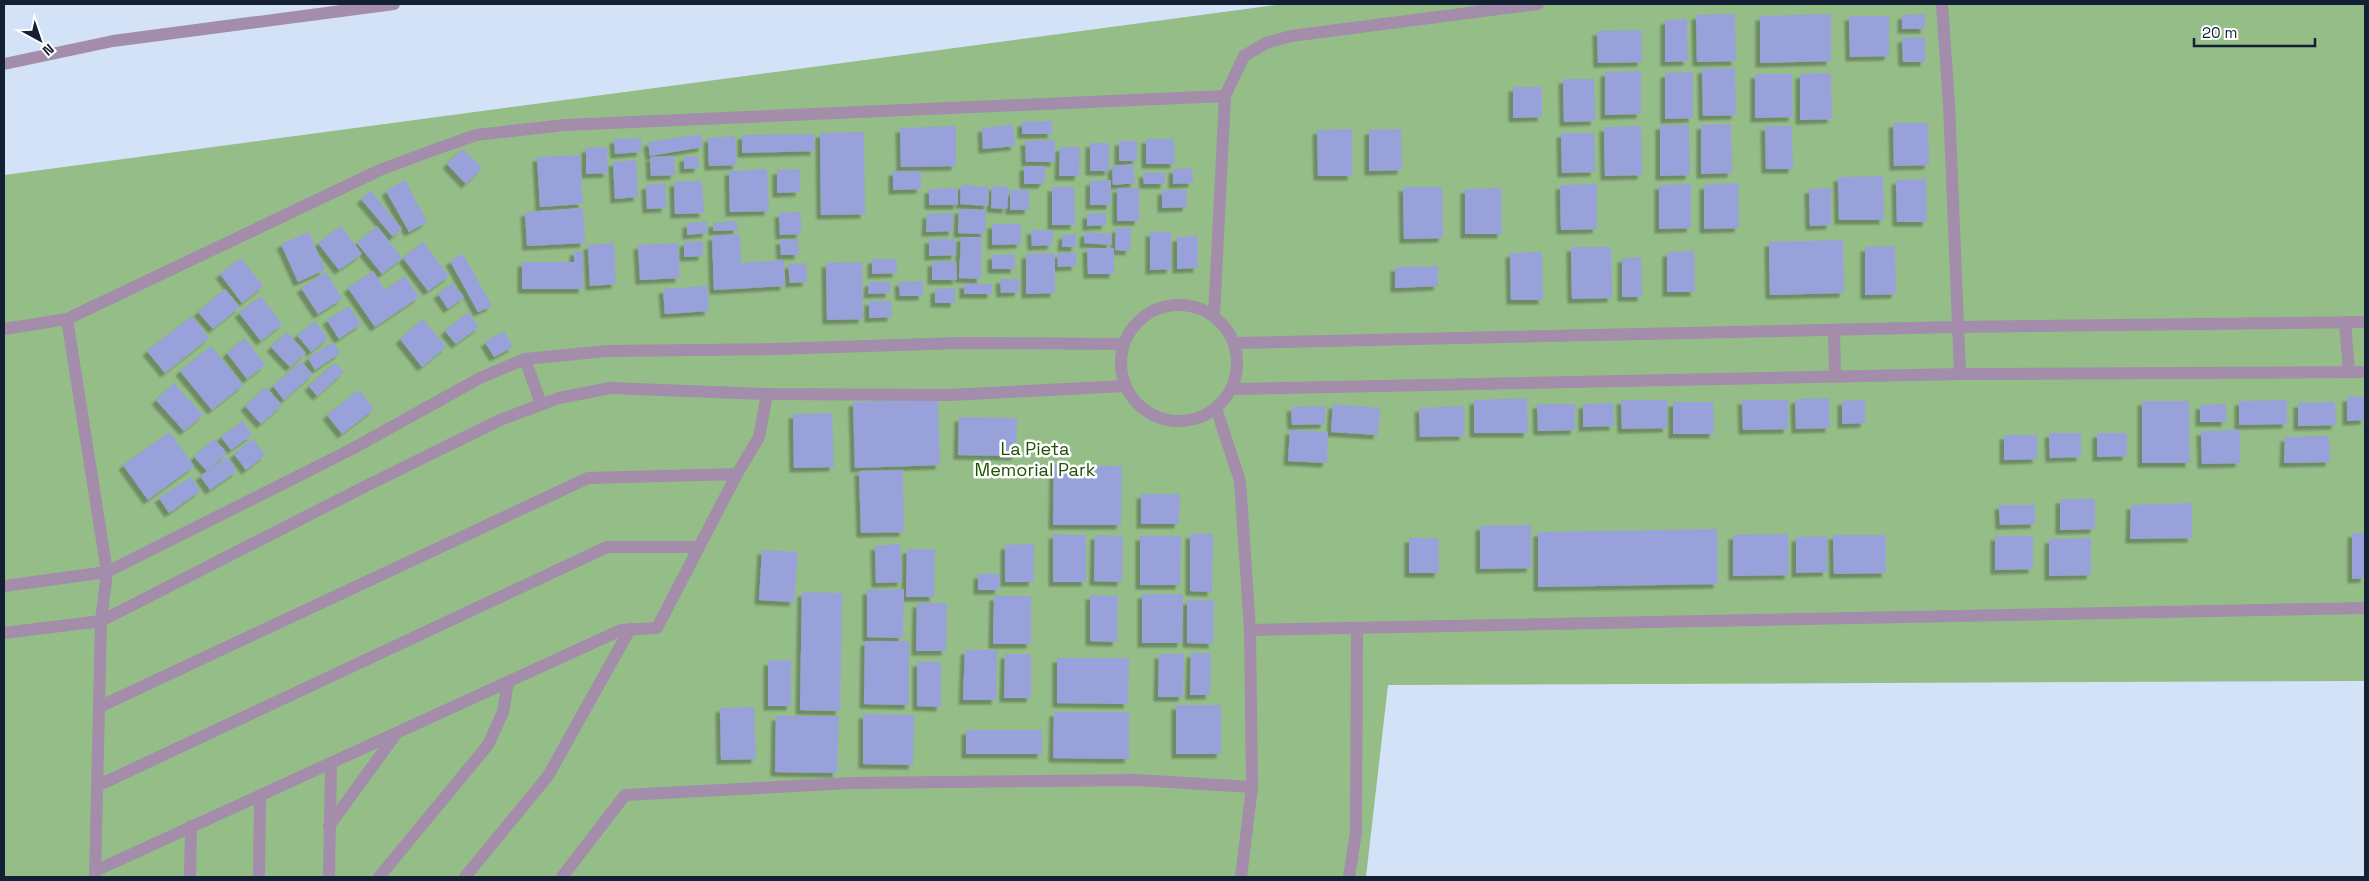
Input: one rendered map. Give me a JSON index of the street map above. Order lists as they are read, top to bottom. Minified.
{"parks":["La Pieta Memorial Park"],"scale_bar":"20 m","north":"bottom right"}
